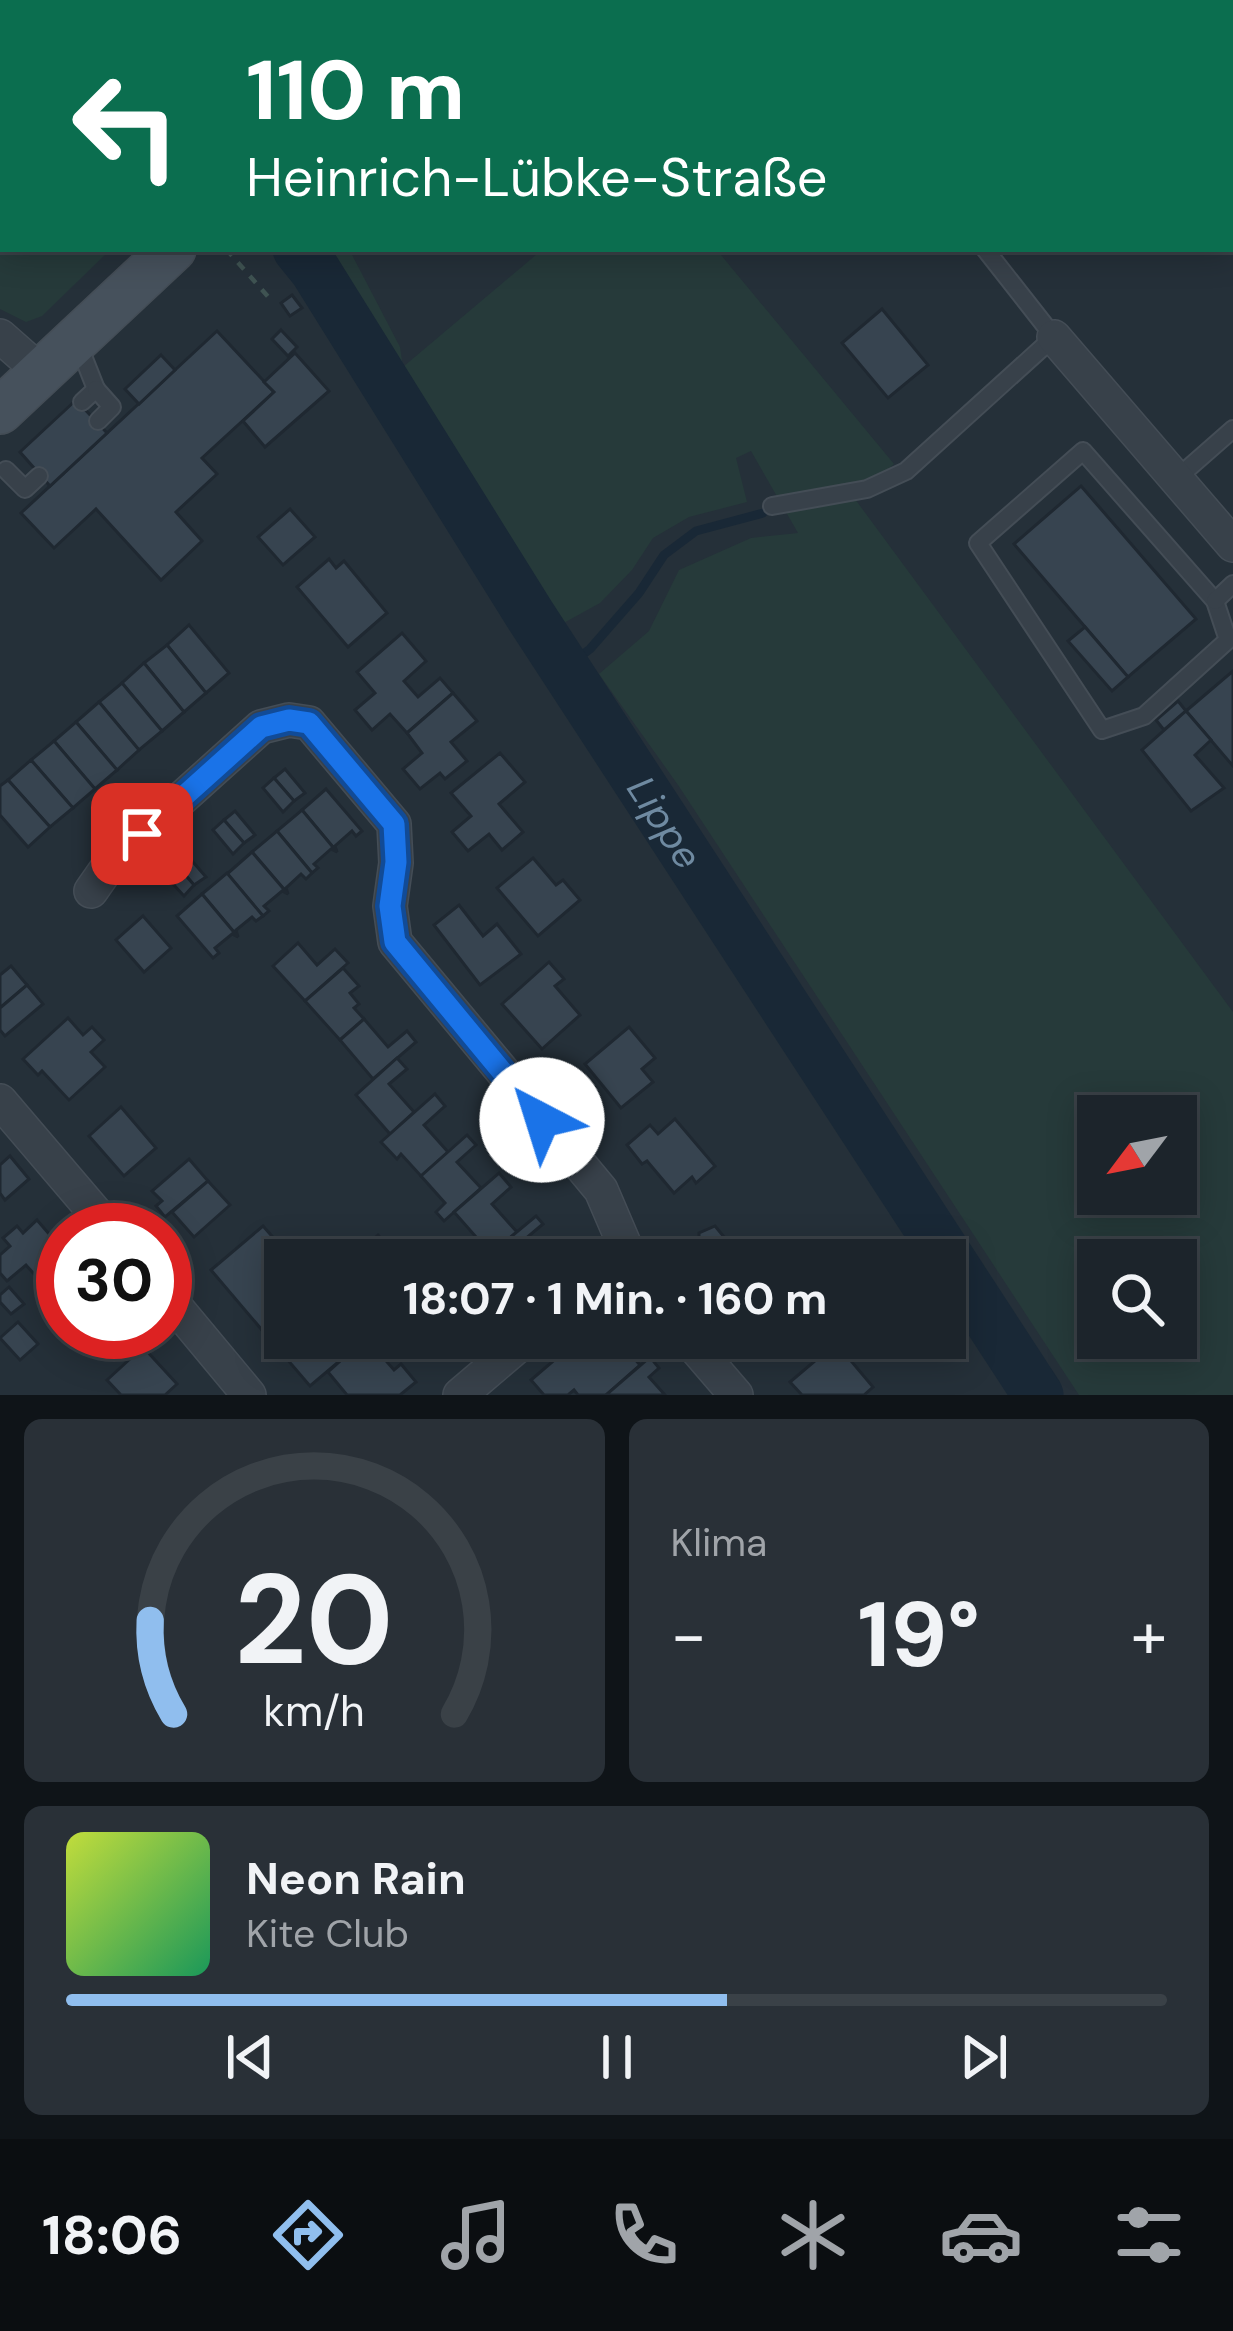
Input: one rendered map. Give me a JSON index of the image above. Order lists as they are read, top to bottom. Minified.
{"water":["Lippe"],"north":"bottom left","page":{"turn":["110 m","Heinrich-Lübke-Straße"],"limit":"30","trip":"18:07 · 1 Min. · 160 m","tile":"Klima","heat":["−","19°","+"],"song":["Neon Rain","Kite Club"],"tabs":"18:06","gauge":["20","km/h"]}}
